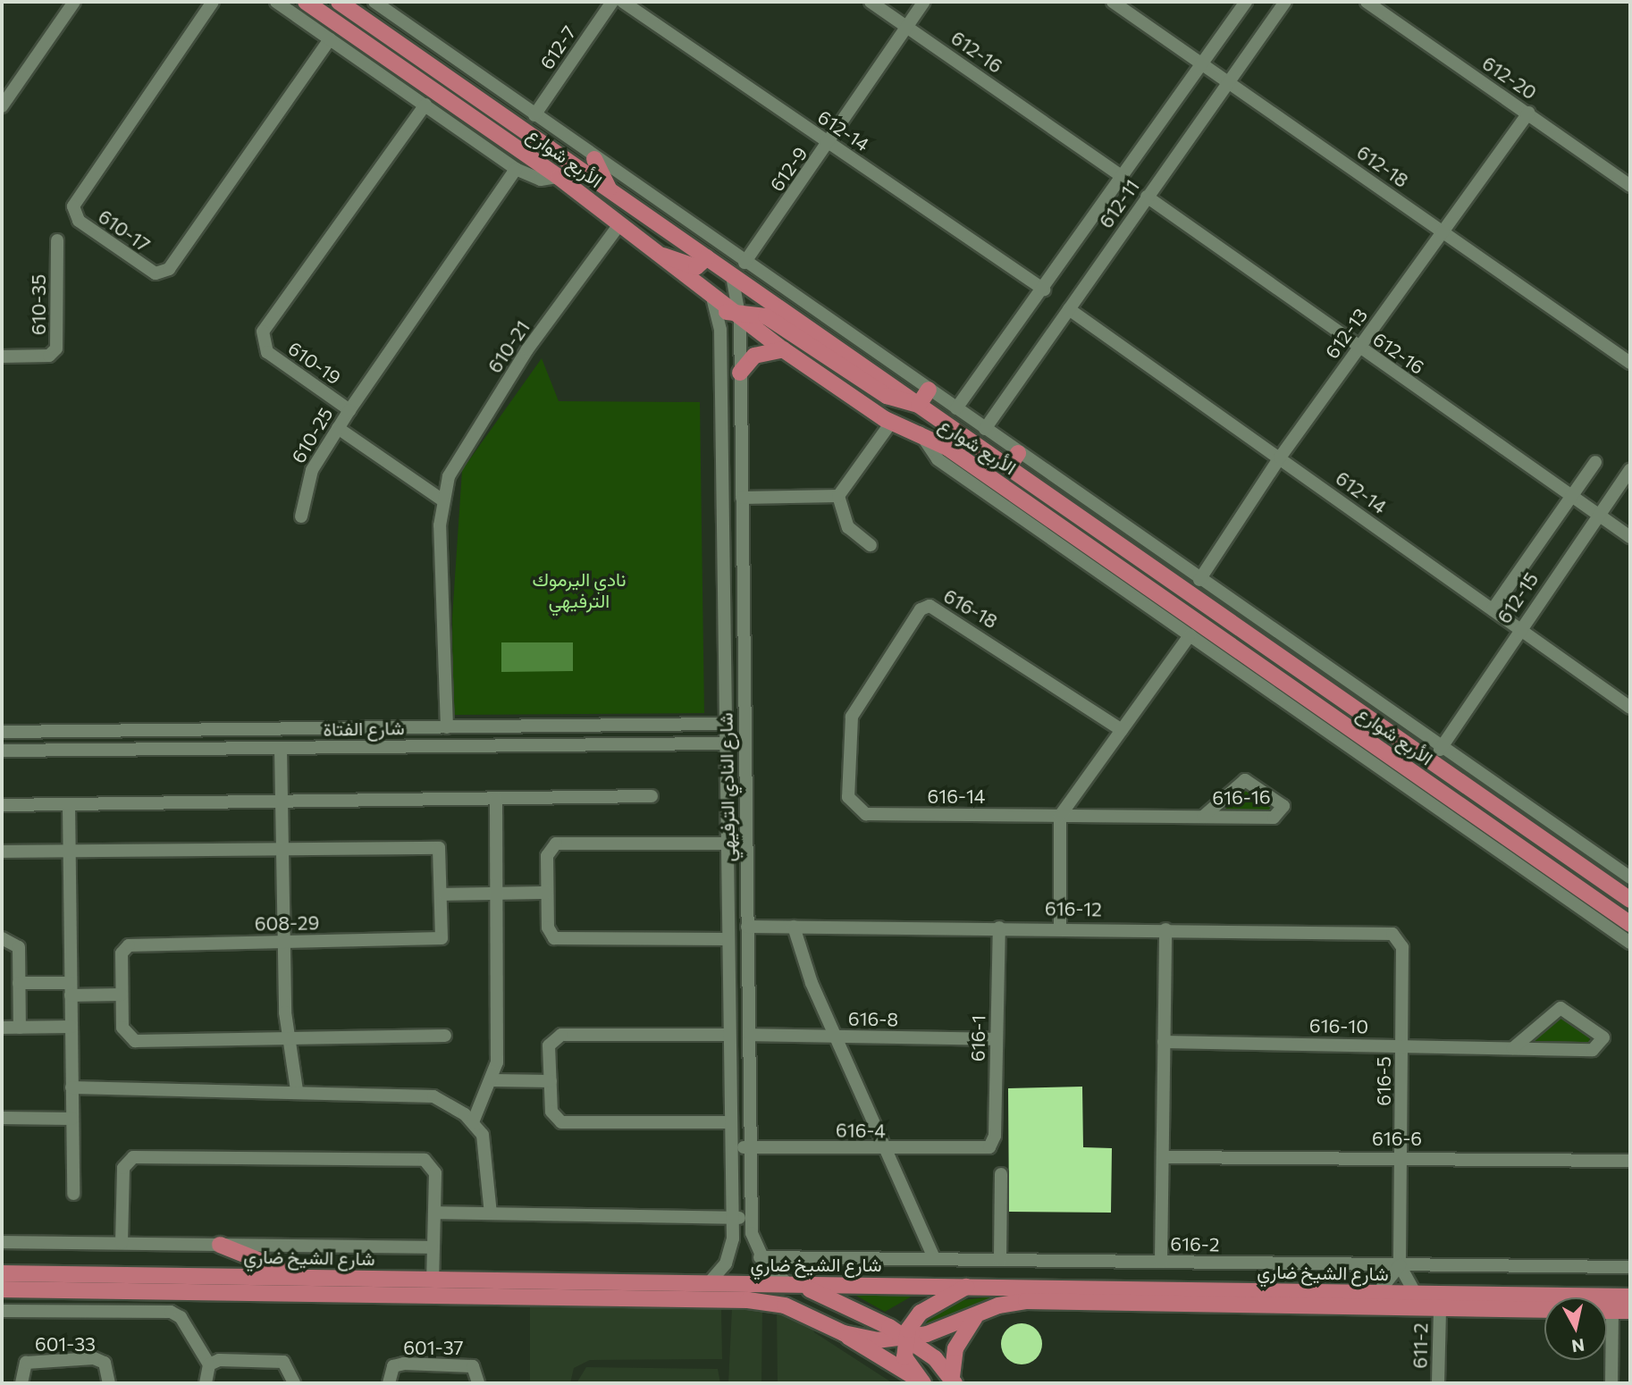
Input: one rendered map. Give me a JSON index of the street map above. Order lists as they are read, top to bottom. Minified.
{"streets":{"main road":["الأربع شوارع","شارع الشيخ ضاري"],"street":["612-7","612-16","612-20","612-14","612-18","612-9","612-11","610-17","610-35","612-13","610-21","610-19","610-25","612-15","616-18","شارع الفتاة","شارع النادي الترفيهي","616-14","616-16","616-12","608-29","616-8","616-10","616-1","616-5","616-4","616-6","616-2","601-33","611-2","601-37"]},"crossings":[["612-16","612-9"],["612-16","612-11"],["612-16","612-13"],["612-16","612-15"],["612-20","612-13"],["612-14","612-9"],["612-14","612-11"],["612-14","612-13"],["612-14","612-15"],["الأربع شوارع","610-21"],["الأربع شوارع","شارع النادي الترفيهي"],["612-18","612-11"],["612-18","612-13"],["610-19","610-25"],["616-18","616-14"],["شارع الفتاة","شارع النادي الترفيهي"],["شارع النادي الترفيهي","616-12"],["شارع النادي الترفيهي","616-8"],["شارع النادي الترفيهي","616-4"],["شارع النادي الترفيهي","616-2"],["شارع النادي الترفيهي","شارع الشيخ ضاري"],["616-14","616-16"],["616-12","616-1"],["616-12","616-5"],["616-8","616-1"],["616-10","616-5"],["616-1","616-4"],["616-5","616-6"],["616-5","616-2"],["شارع الشيخ ضاري","611-2"]],"parks":["نادي اليرموك الترفيهي"],"north":"bottom"}
